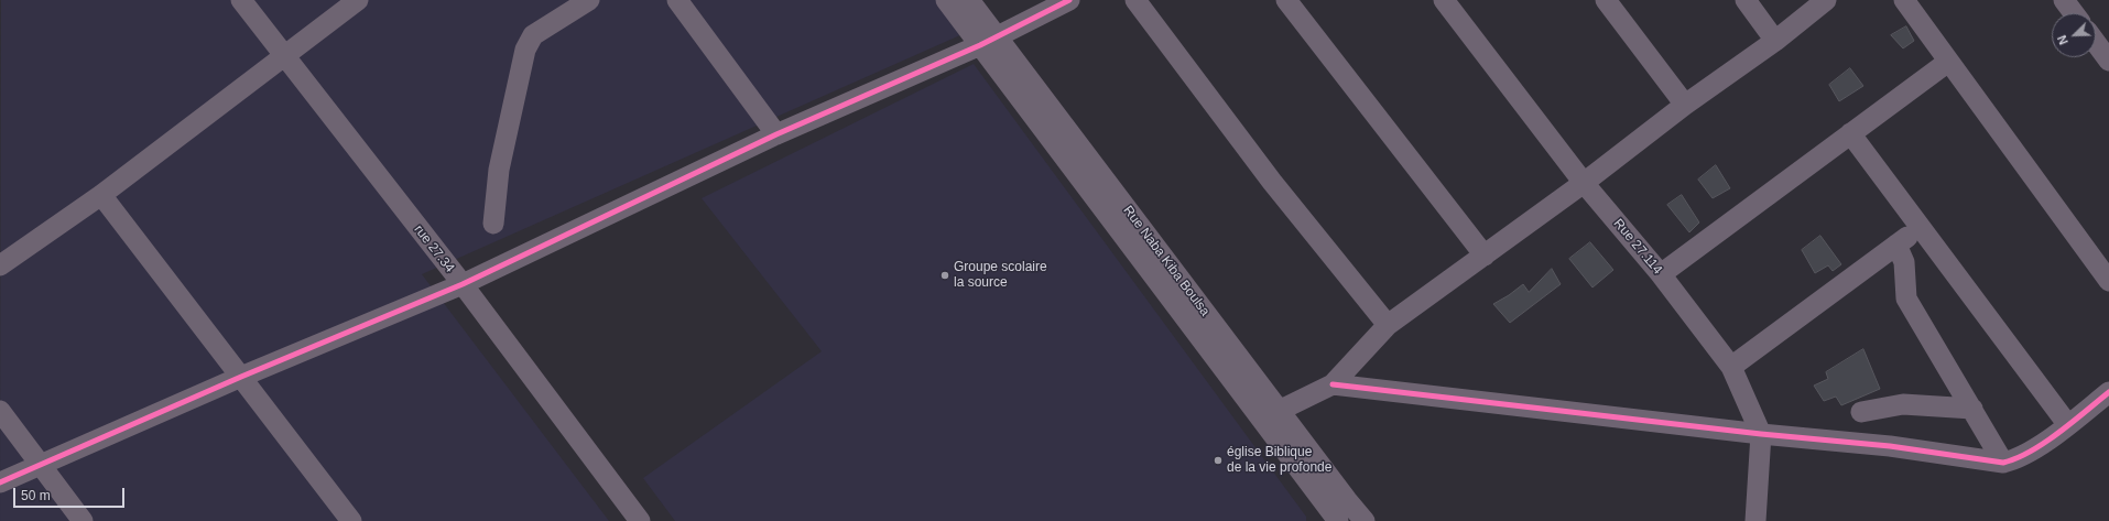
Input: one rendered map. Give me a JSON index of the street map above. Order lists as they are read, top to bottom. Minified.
{"streets":{"street":["Rue 27.114","rue 27.34","Rue Naba Kiba Boulsa"]},"places":["Groupe scolaire la source","église Biblique de la vie profonde"],"scale_bar":"50 m","north":"bottom left"}
